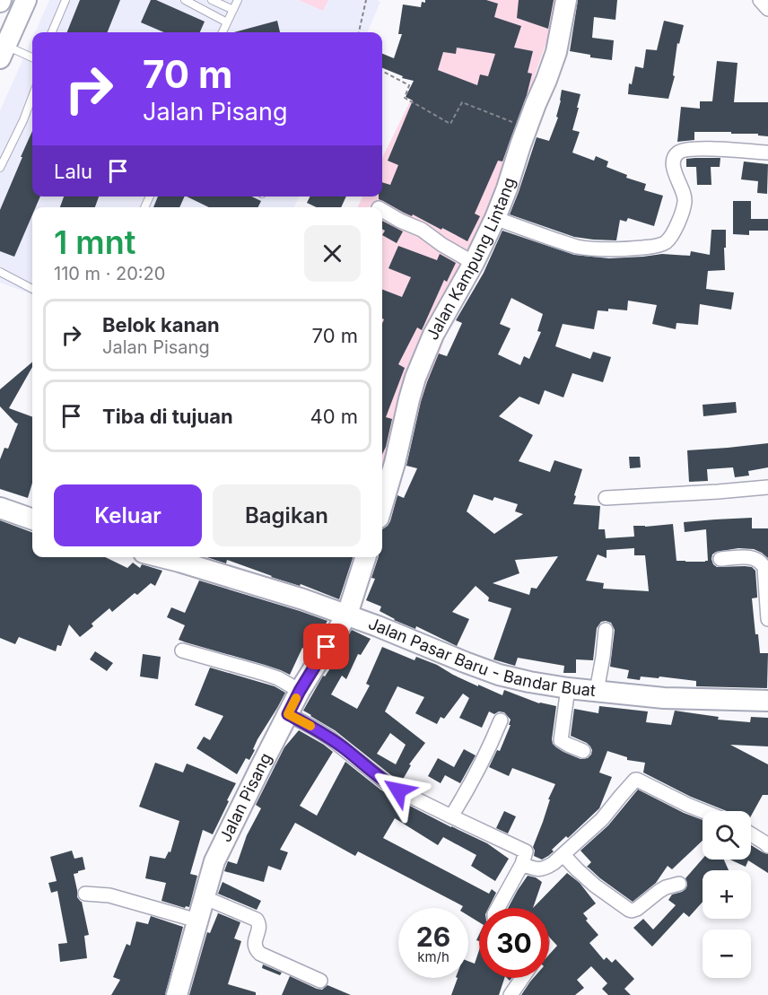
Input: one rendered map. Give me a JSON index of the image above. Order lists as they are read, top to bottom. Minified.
{"streets":{"street":["Jalan Kampung Lintang","Jalan Pasar Baru - Bandar Buat","Jalan Pisang"]},"crossings":[["Jalan Pasar Baru - Bandar Buat","Jalan Pisang"]],"page":{"turn":["70 m","Jalan Pisang"],"then":"Lalu","heading":["1 mnt","110 m · 20:20"],"list":[{"name":"Belok kanan","note":"Jalan Pisang","value":"70 m"},{"name":"Tiba di tujuan","value":"40 m"}],"buttons":["Keluar","Bagikan"],"map_buttons":["+","−"],"speed":"26 km/h","limit":"30"}}
